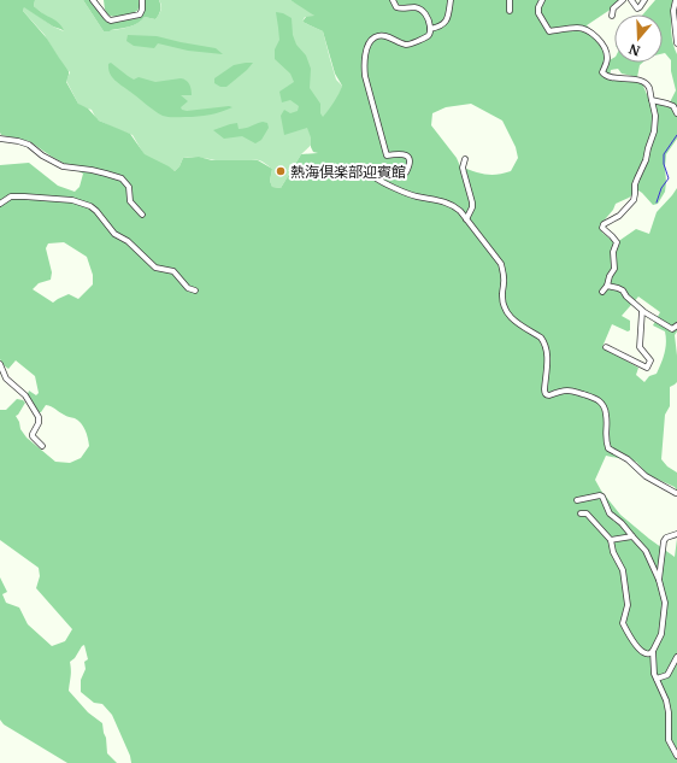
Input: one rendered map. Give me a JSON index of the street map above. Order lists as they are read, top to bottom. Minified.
{"places":["熱海倶楽部迎賓館"],"north":"bottom"}
